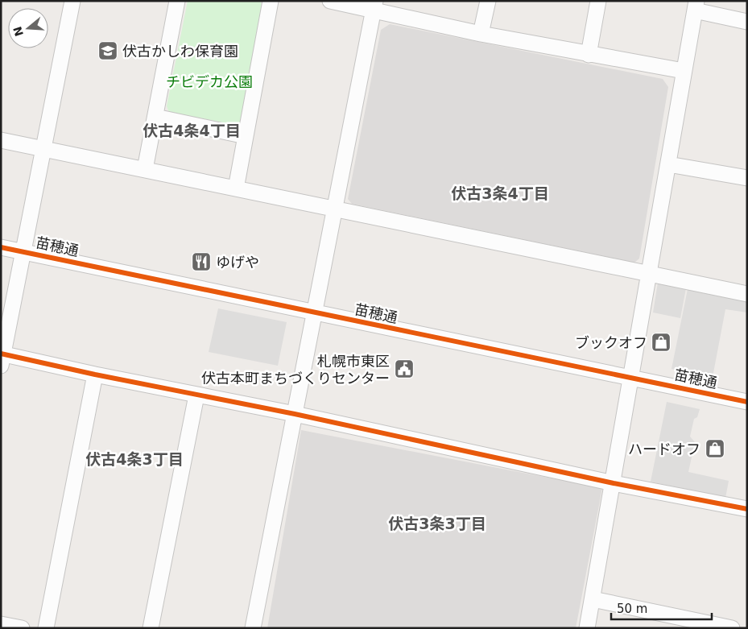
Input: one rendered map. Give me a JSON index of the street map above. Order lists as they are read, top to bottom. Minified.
{"streets":{"street":["苗穂通"]},"districts":["伏古4条4丁目","伏古3条4丁目","伏古4条3丁目","伏古3条3丁目"],"parks":["チビデカ公園"],"places":{"school or university":["伏古かしわ保育園"],"restaurant":["ゆげや"],"shop":["ブックオフ","ハードオフ"],"public building":["札幌市東区 伏古本町まちづくりセンター"]},"scale_bar":"50 m","north":"left"}
